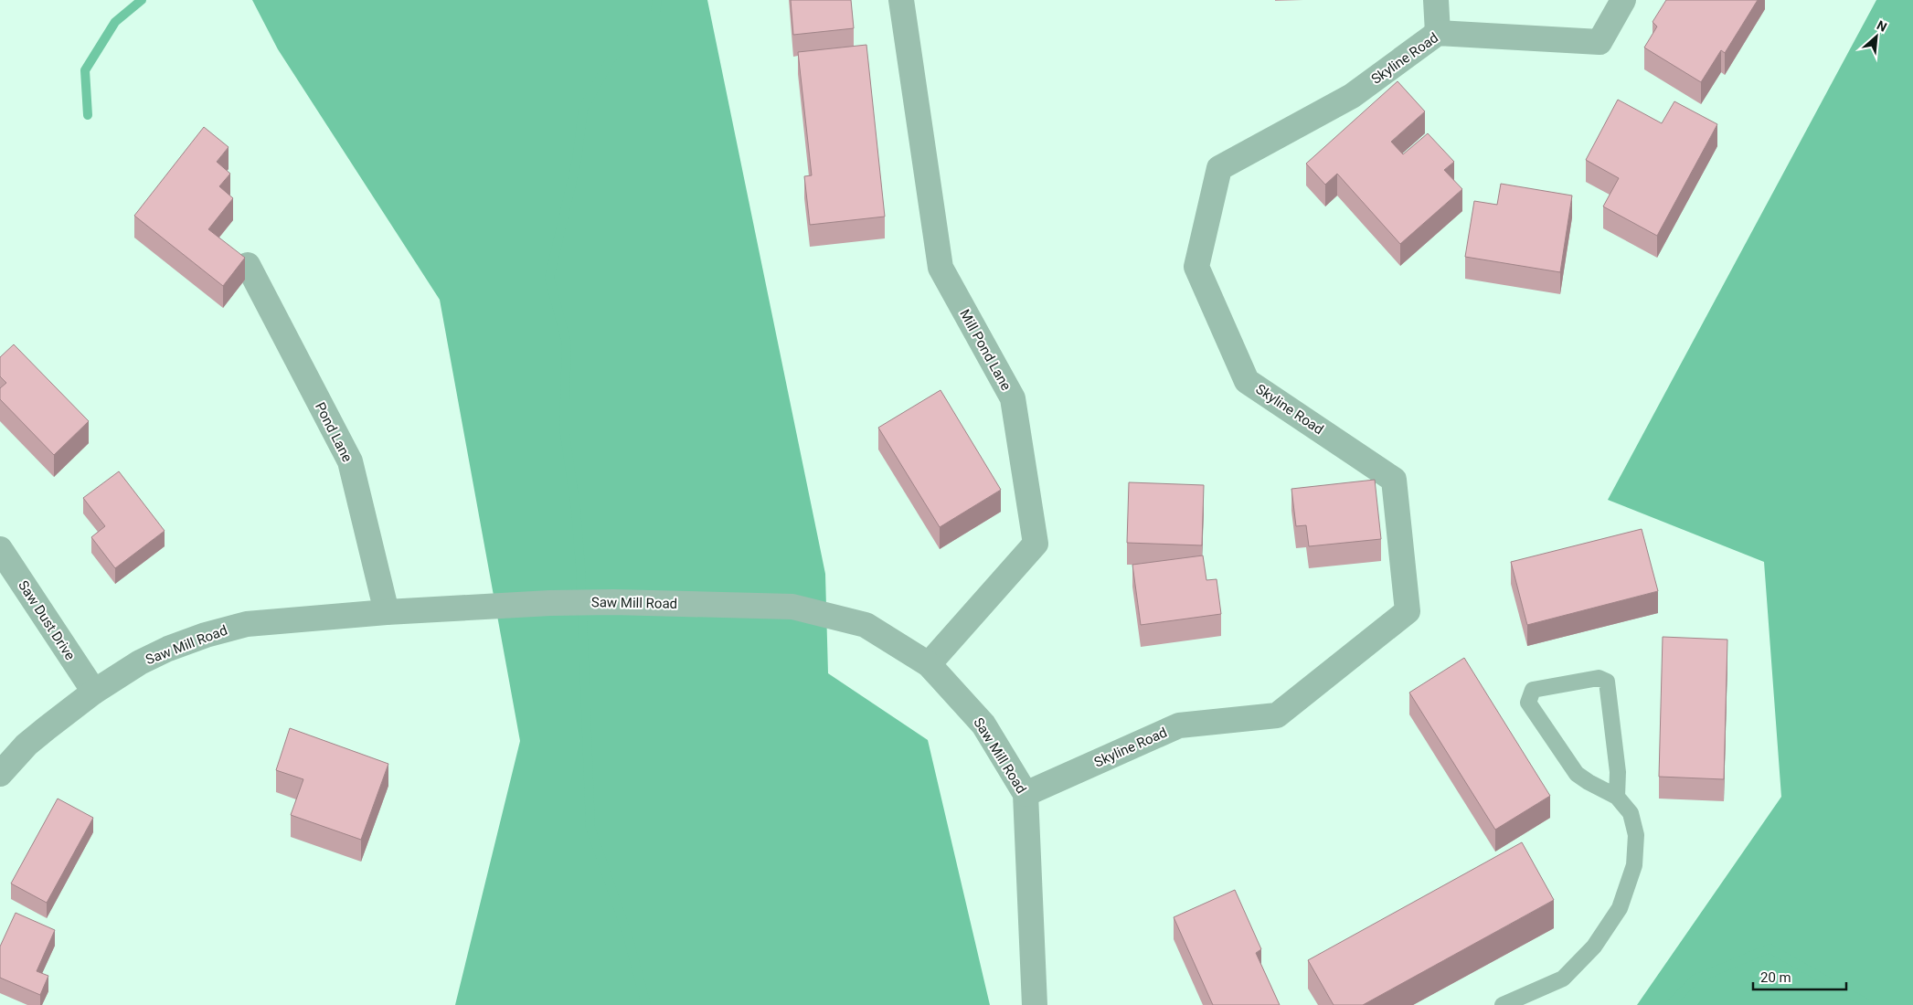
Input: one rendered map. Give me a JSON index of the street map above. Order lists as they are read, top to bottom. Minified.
{"streets":{"street":["Skyline Road","Mill Pond Lane","Pond Lane","Saw Mill Road","Saw Dust Drive"]},"crossings":[["Skyline Road","Saw Mill Road"],["Mill Pond Lane","Saw Mill Road"],["Pond Lane","Saw Mill Road"],["Saw Mill Road","Saw Dust Drive"]],"scale_bar":"20 m","north":"top right"}
